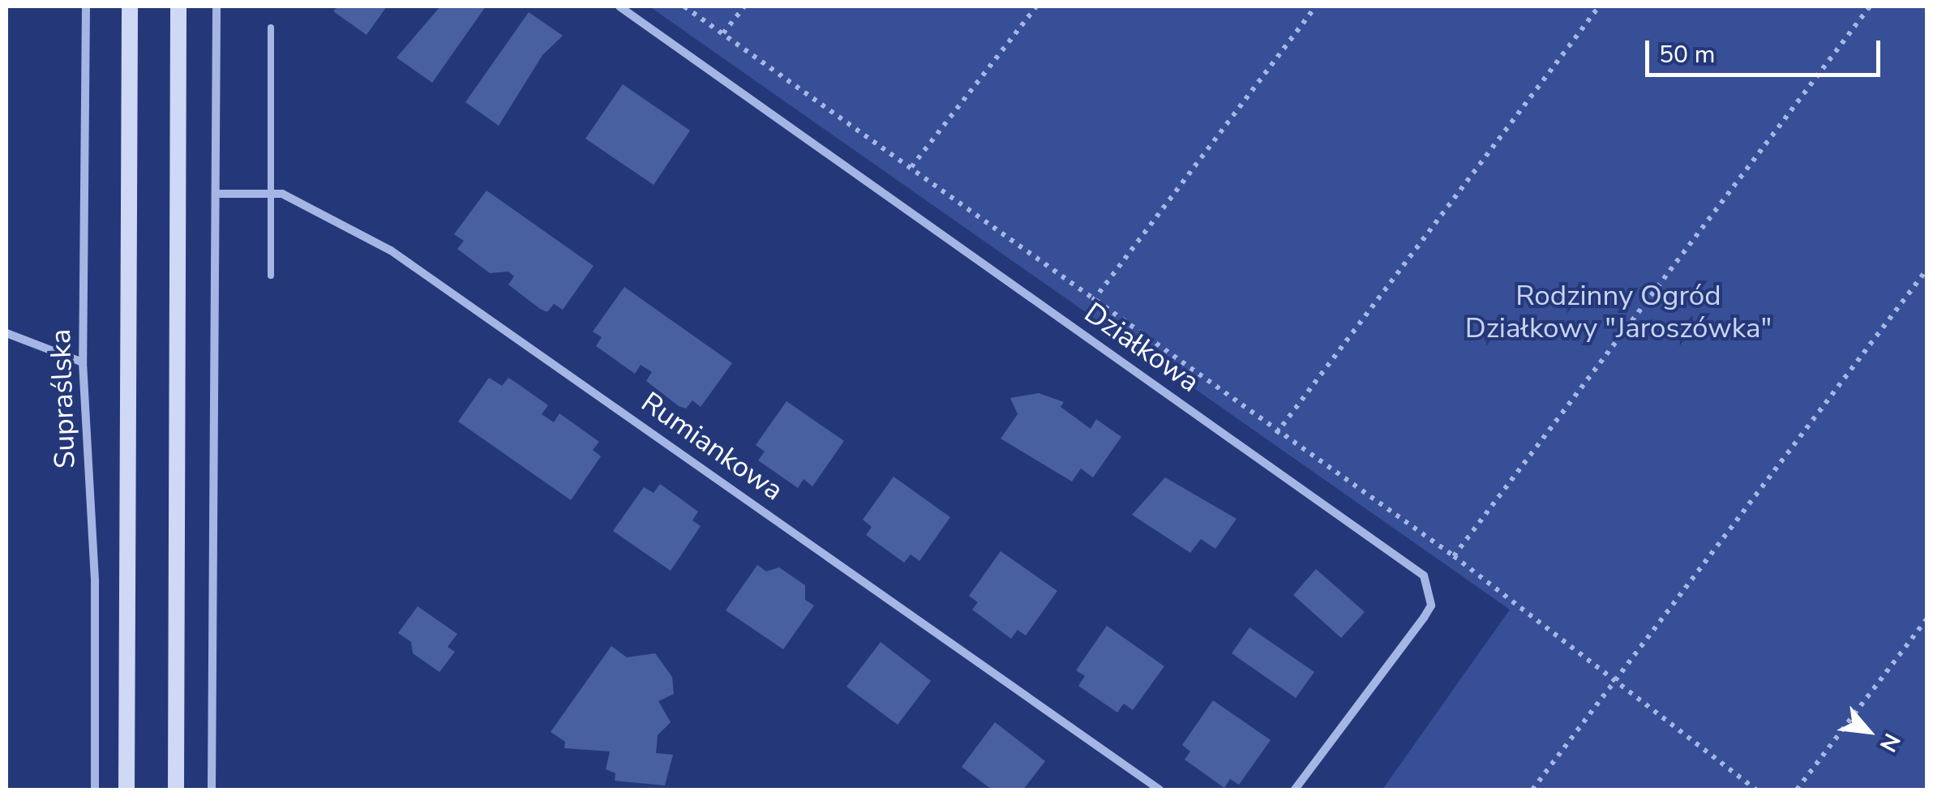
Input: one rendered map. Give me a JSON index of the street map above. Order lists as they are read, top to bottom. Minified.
{"streets":{"street":["Działkowa","Supraślska","Rumiankowa"]},"parks":["Rodzinny Ogród Działkowy \"Jaroszówka\""],"scale_bar":"50 m","north":"bottom right"}
